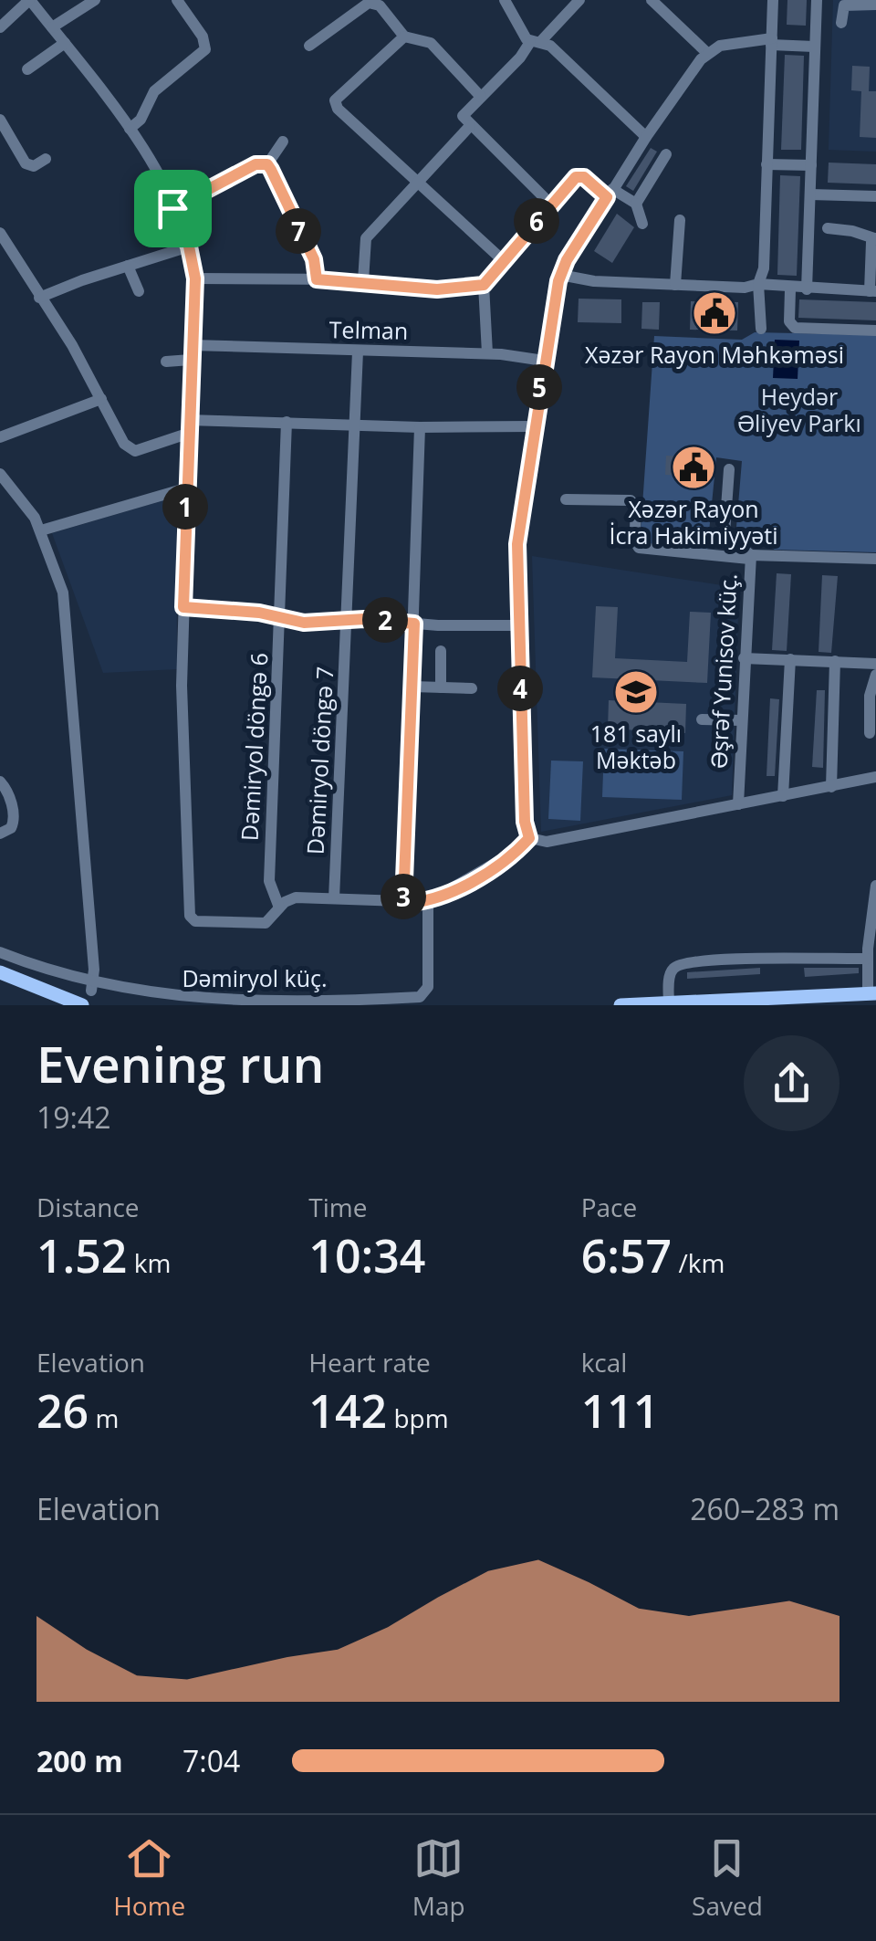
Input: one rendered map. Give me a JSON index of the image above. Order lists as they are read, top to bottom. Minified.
{"streets":{"street":["Telman","Əşrəf Yunisov küç.","Dəmiryol döngə 6","Dəmiryol döngə 7","Dəmiryol küç."]},"crossings":[["Telman","Dəmiryol döngə 7"]],"parks":["Heydər Əliyev Parkı"],"places":{"public building":["Xəzər Rayon Məhkəməsi","Xəzər Rayon İcra Hakimiyyəti"],"school or university":["181 saylı Məktəb"]},"page":{"pins":["6","7","5","1","2","4","3"],"heading":["Evening run","19:42"],"stats":[["Distance","1.52 km"],["Time","10:34"],["Pace","6:57 /km"],["Elevation","26 m"],["Heart rate","142 bpm"],["kcal","111"]],"chart":["Elevation","260–283 m"],"list":[{"name":"200 m","note":"7:04"}],"tabs":["Home","Map","Saved"]}}
